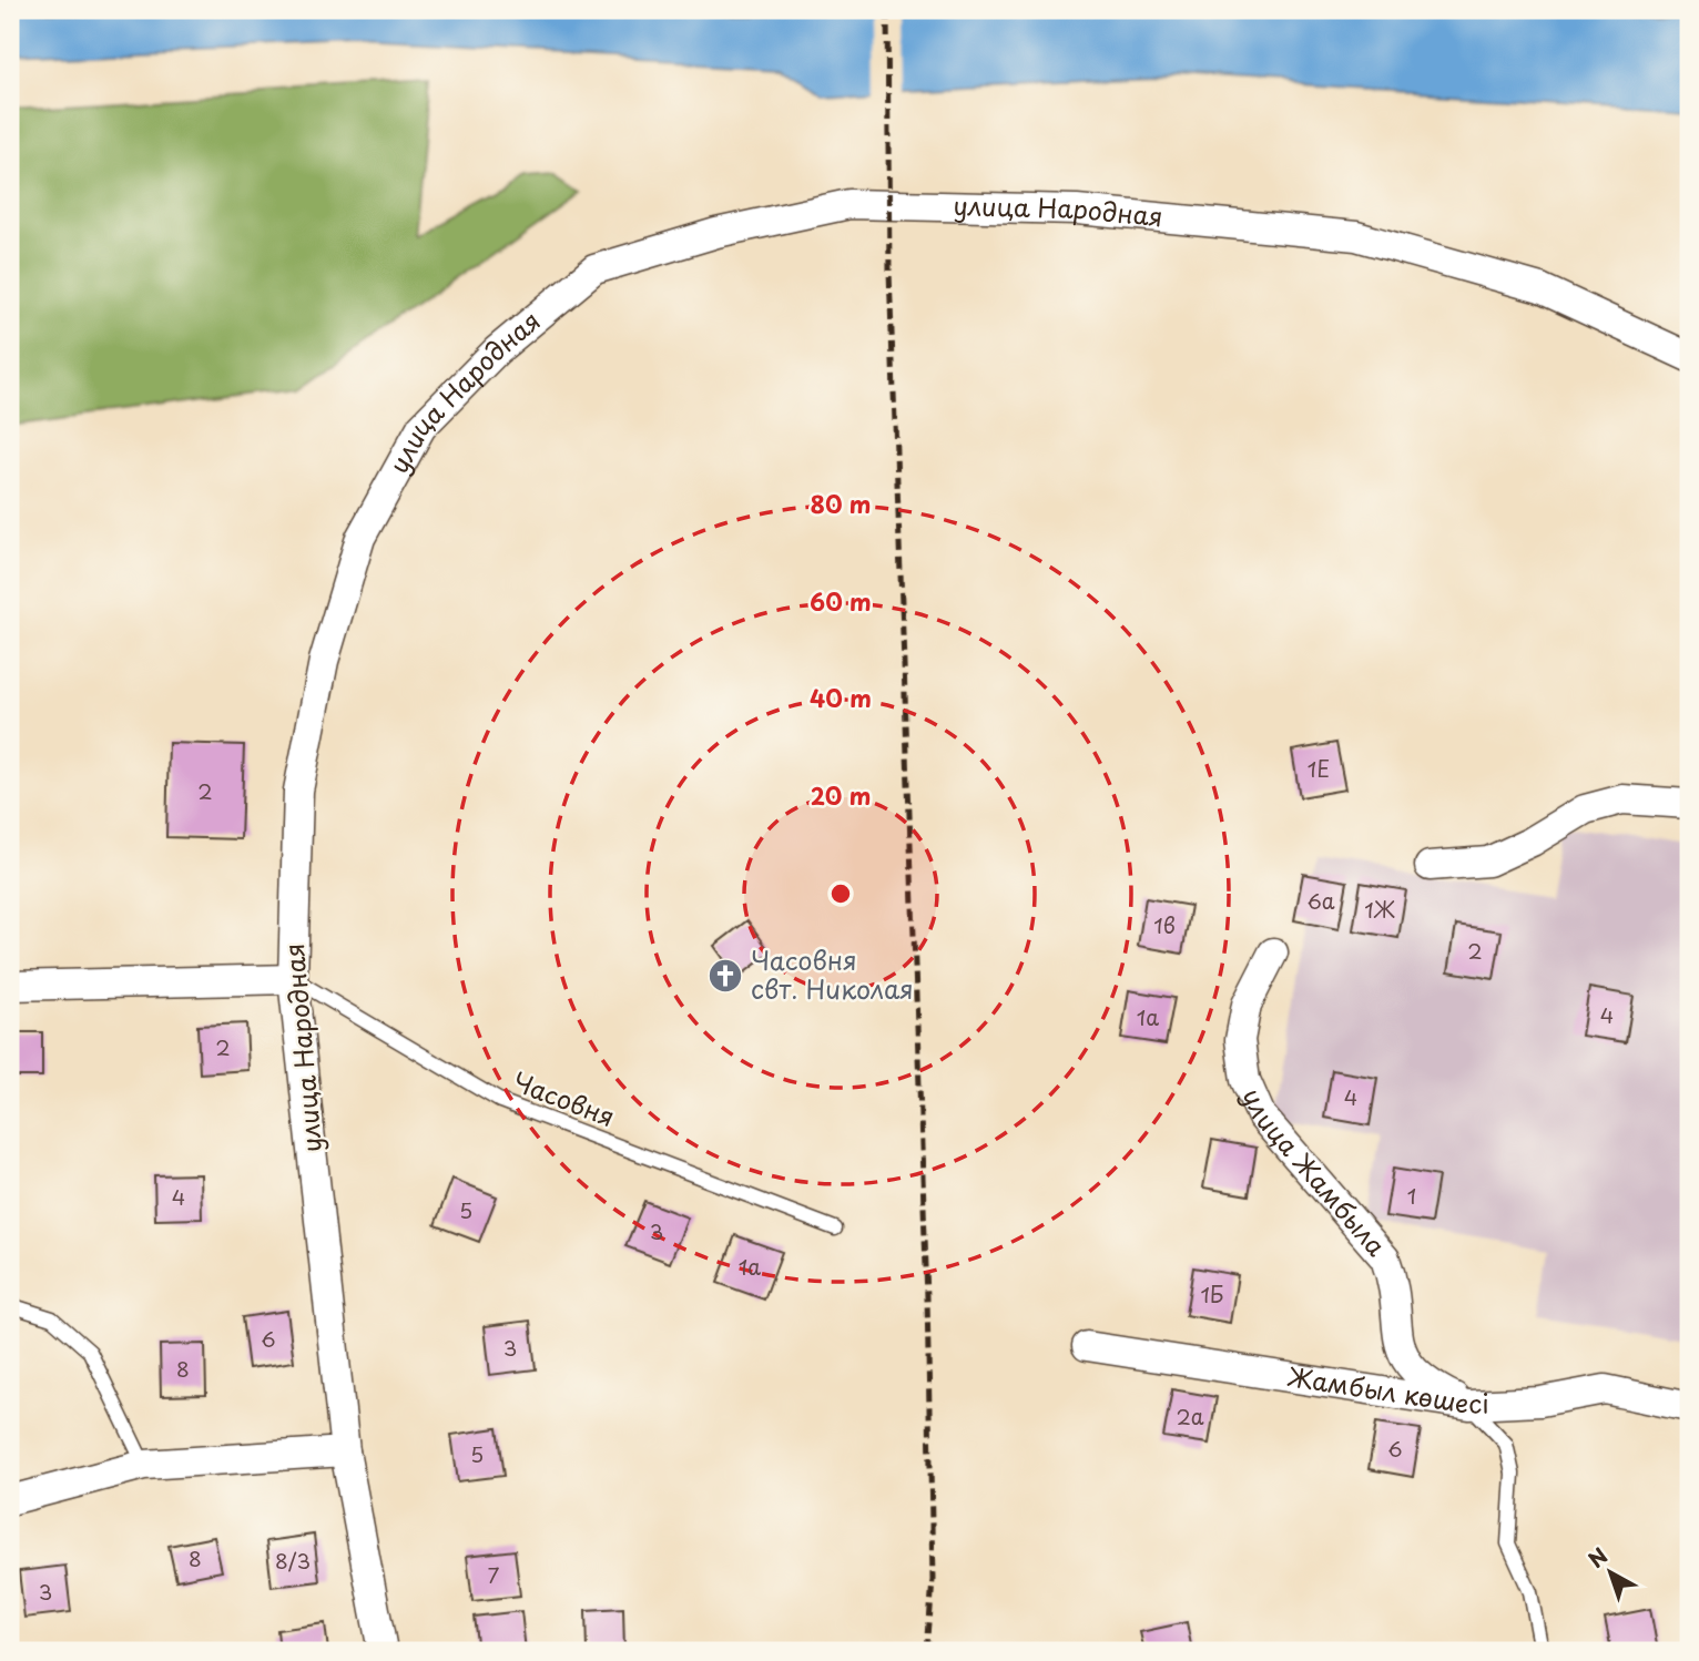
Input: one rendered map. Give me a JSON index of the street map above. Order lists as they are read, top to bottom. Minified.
{"streets":{"street":["улица Народная","улица Жамбыла","Жамбыл көшесі"],"lane":["Часовня"]},"crossings":[["улица Народная","Часовня"],["улица Жамбыла","Жамбыл көшесі"]],"places":{"church":["Часовня свт. Николая"]},"house_numbers":["1Е","2","6а","1Ж","1в","2","4","1а","2","4","1","4","5","3","1а","1Б","6","3","8","2а","6","5","8","8/3","7","3"],"north":"top left","rings":["80 m","60 m","40 m","20 m"]}
